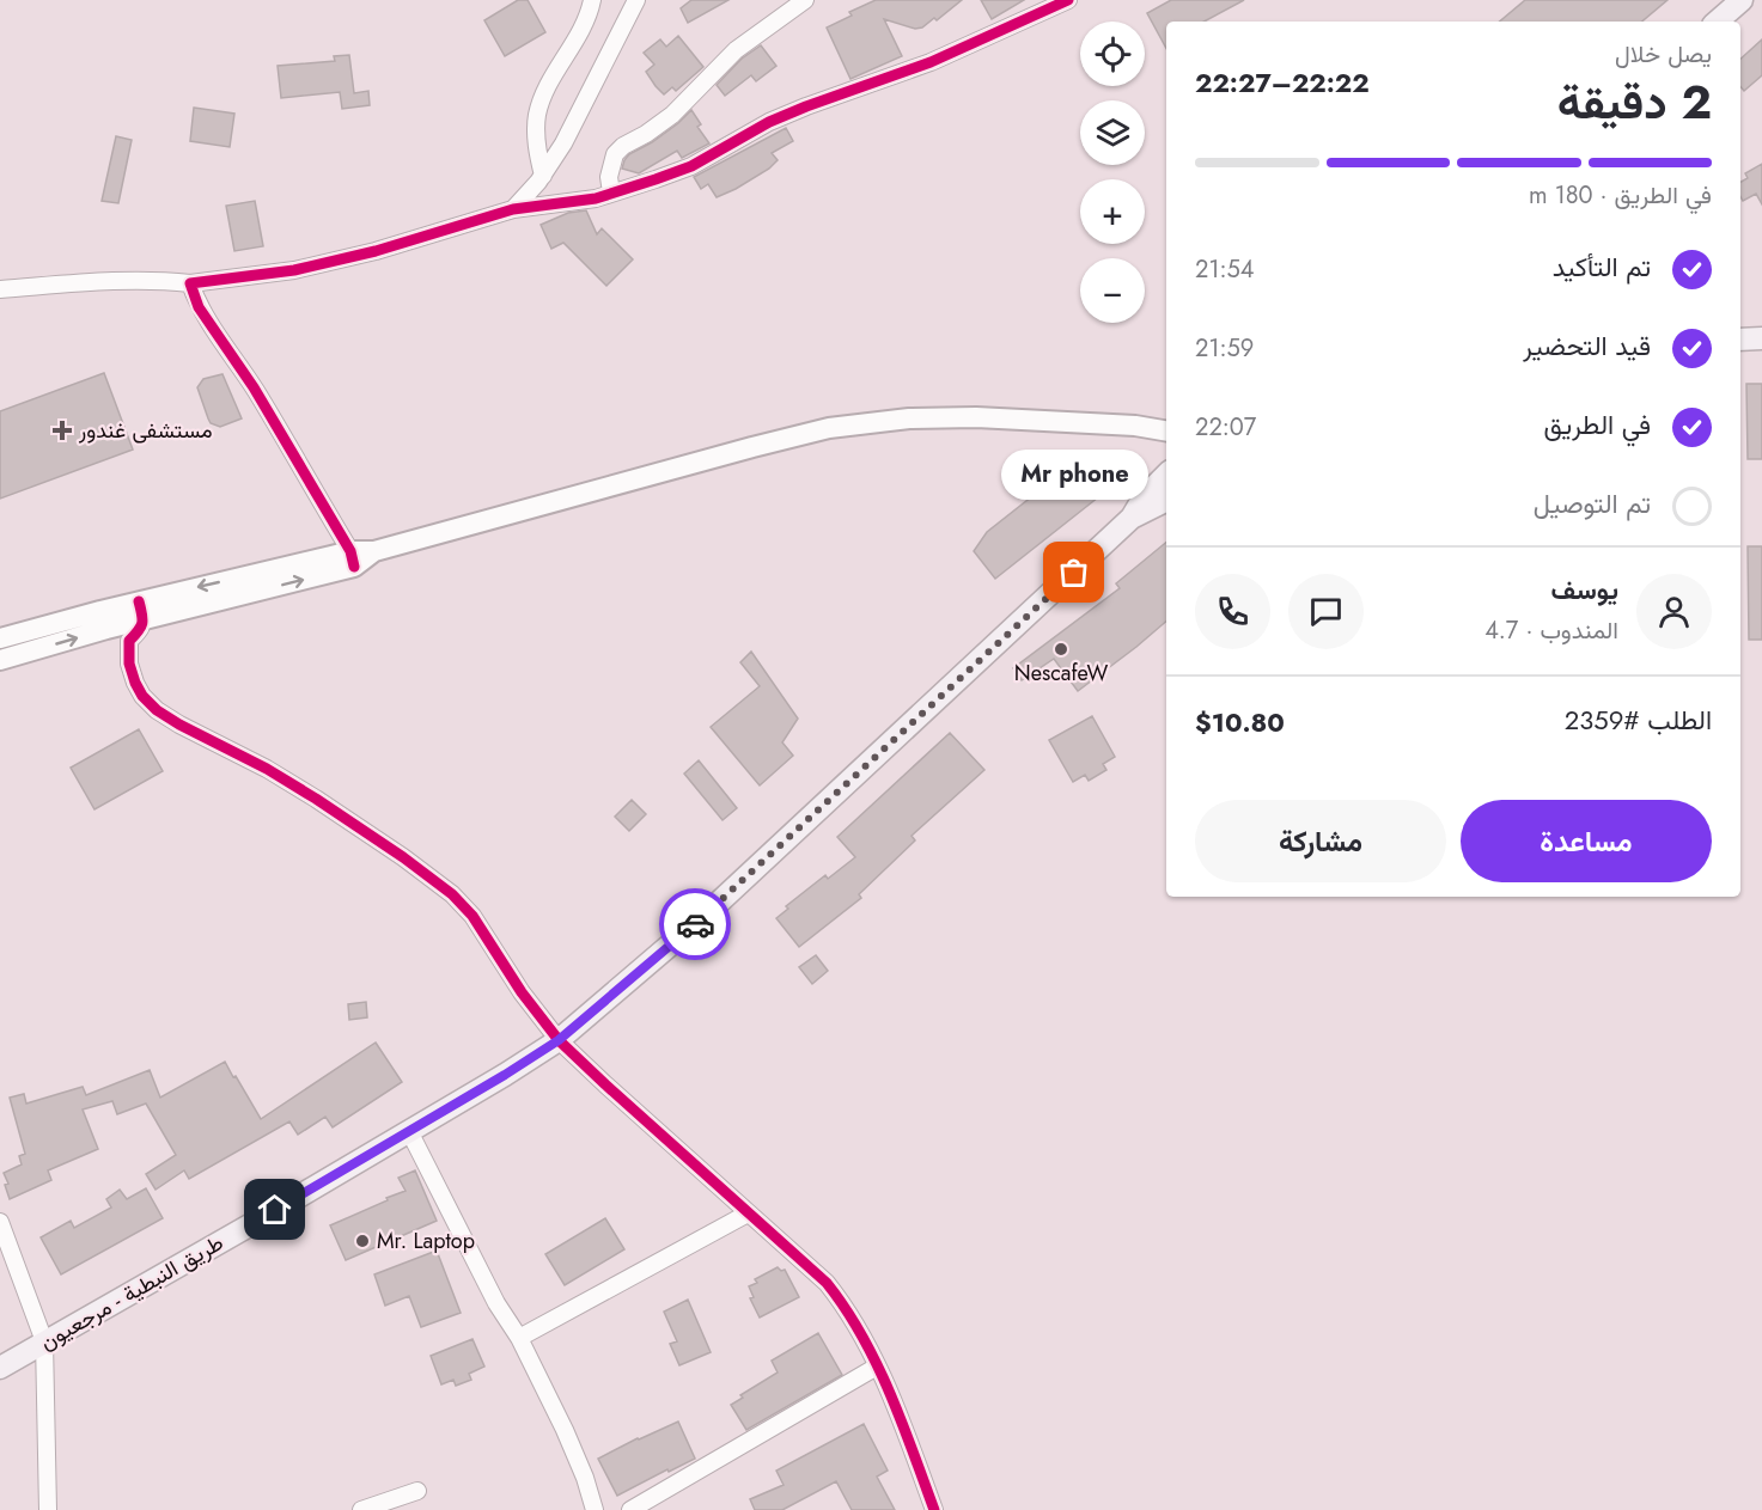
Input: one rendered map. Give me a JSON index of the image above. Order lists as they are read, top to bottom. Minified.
{"streets":{"main road":["طريق النبطية - مرجعيون"]},"places":{"health":["مستشفى غندور"],"other":["Mr phone","NescafeW","Mr. Laptop"]},"page":{"map_buttons":["+","−"],"heading":["2 دقيقة","يصل خلال","22:22–22:27"],"panel":["يوسف","المندوب · 4.7","الطلب #2359","$10.80"],"bar":"في الطريق · 180 m","list":[["تم التأكيد","21:54"],["قيد التحضير","21:59"],["في الطريق","22:07"],"تم التوصيل"],"bubble":"Mr phone","buttons":["مساعدة","مشاركة"]}}
